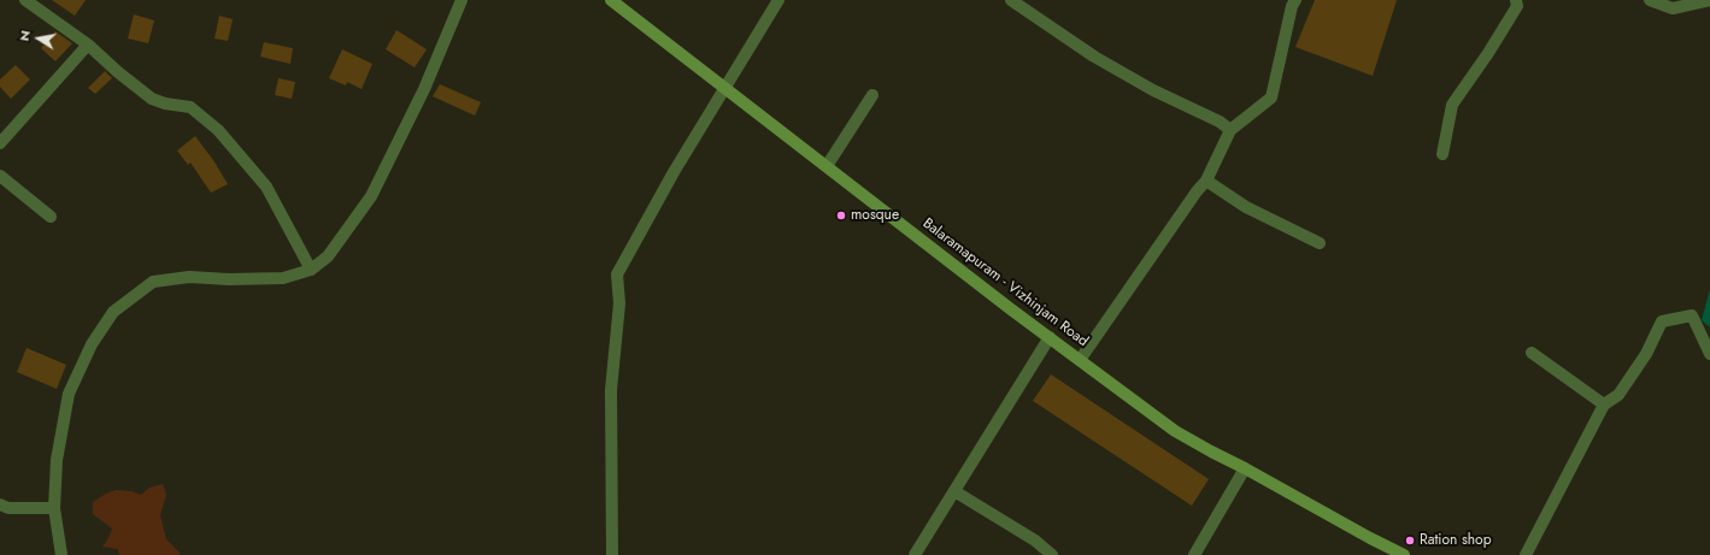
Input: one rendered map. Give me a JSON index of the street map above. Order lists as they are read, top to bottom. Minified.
{"streets":{"main road":["Balaramapuram - Vizhinjam Road"]},"places":["mosque","Ration shop"],"north":"left"}
